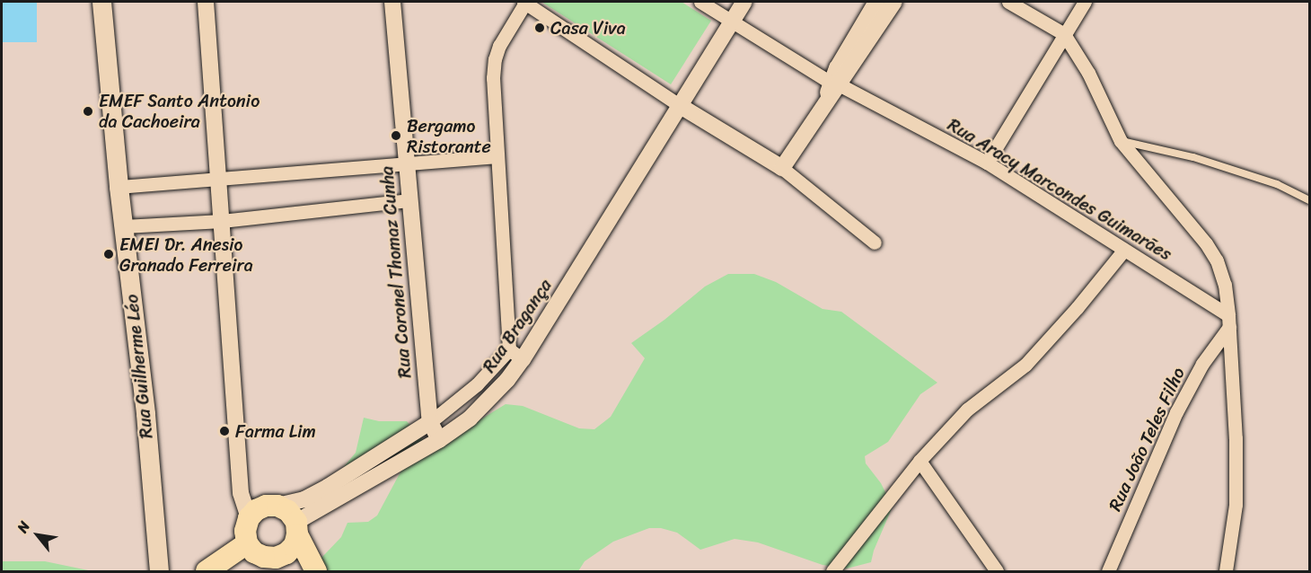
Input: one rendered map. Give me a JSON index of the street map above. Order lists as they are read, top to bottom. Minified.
{"streets":{"main road":["Rua Guilherme Léo"],"street":["Rua Aracy Marcondes Guimarães","Rua Coronel Thomaz Cunha","Rua Bragança","Rua João Teles Filho"]},"crossings":[["Rua Aracy Marcondes Guimarães","Rua Bragança"],["Rua Aracy Marcondes Guimarães","Rua João Teles Filho"],["Rua Coronel Thomaz Cunha","Rua Bragança"]],"places":["Casa Viva","EMEF Santo Antonio da Cachoeira","Bergamo Ristorante","EMEI Dr. Anesio Granado Ferreira","Farma Lim"],"north":"top left"}
